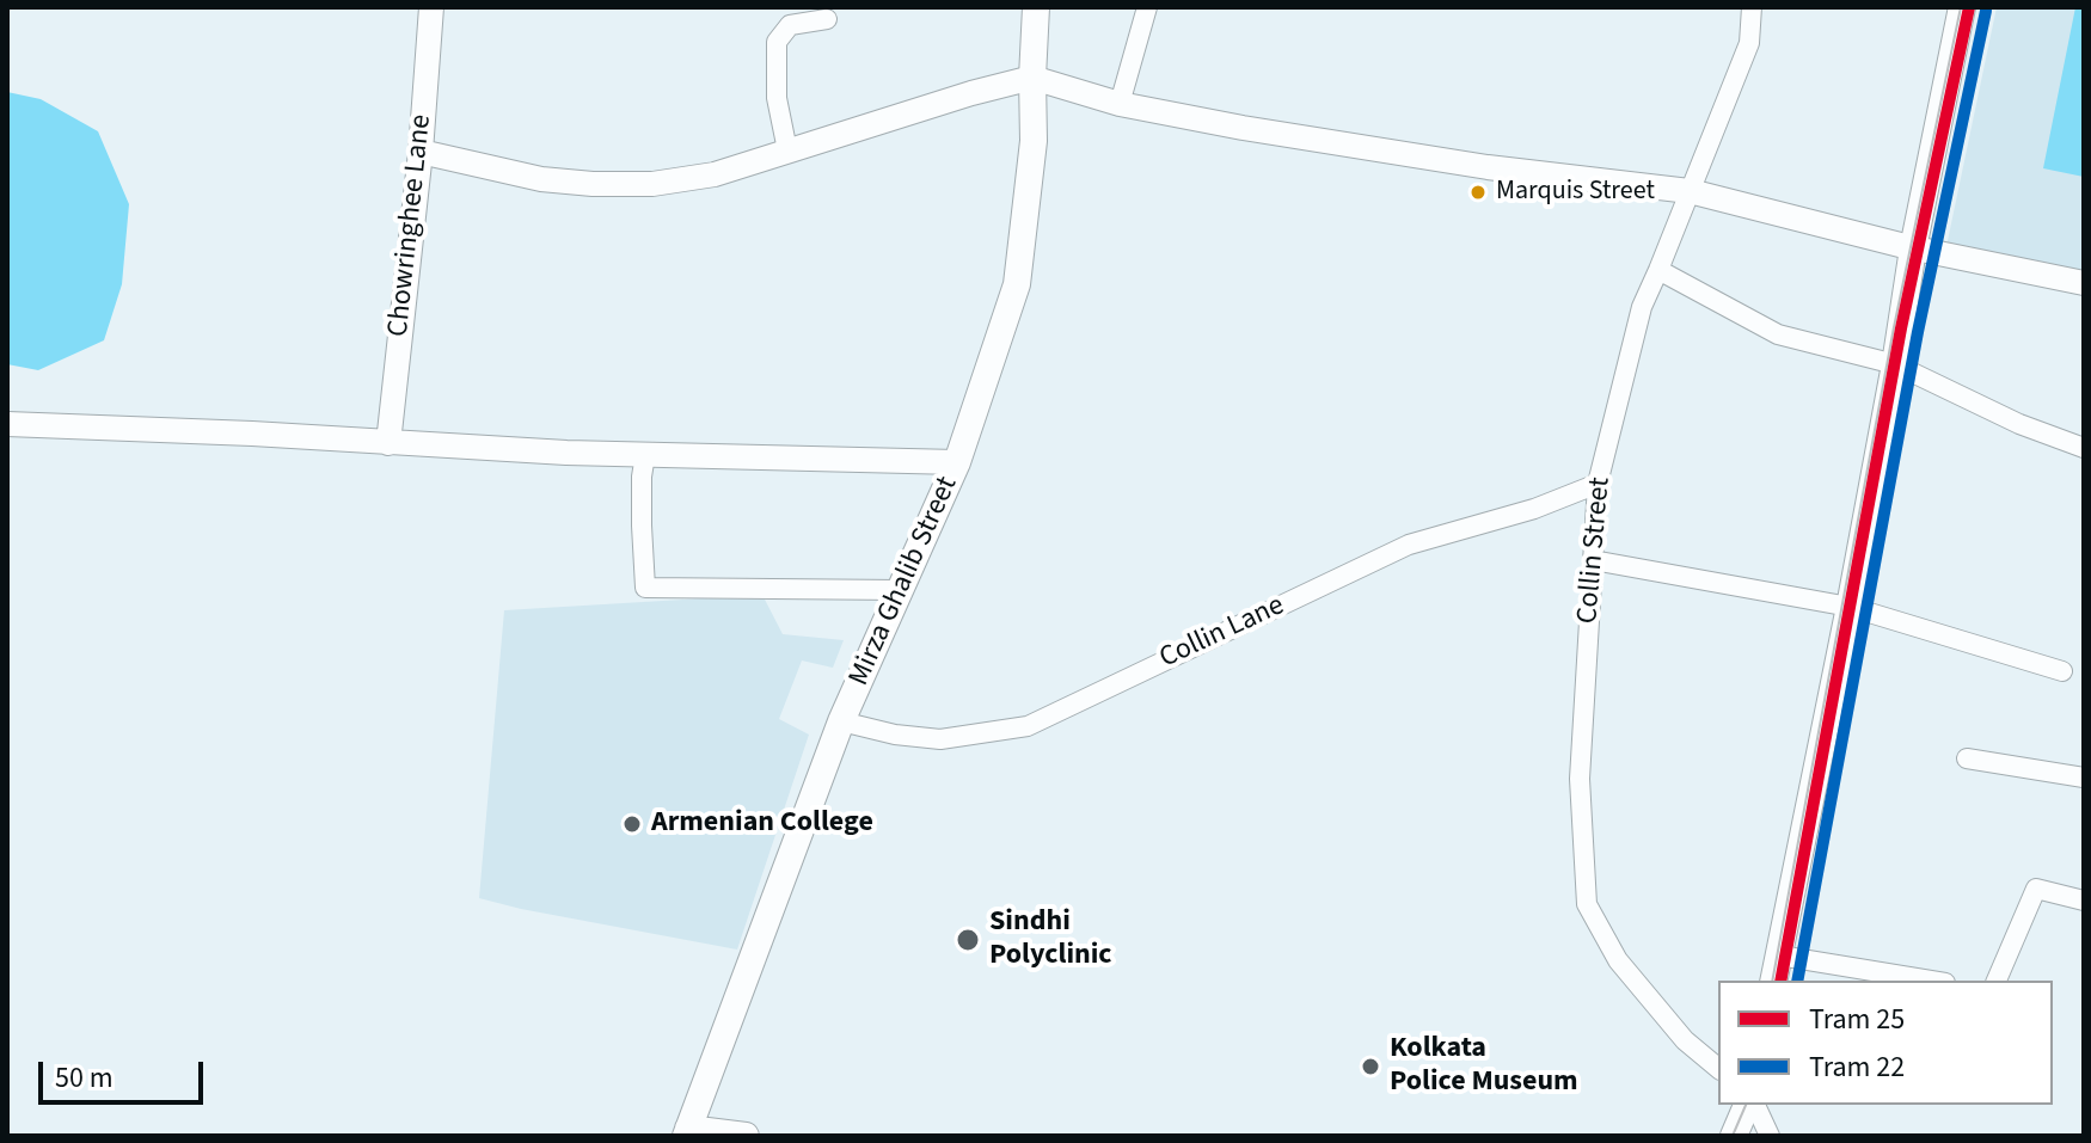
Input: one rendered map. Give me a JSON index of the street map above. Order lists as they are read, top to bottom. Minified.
{"streets":{"main road":["Mirza Ghalib Street"],"street":["Chowringhee Lane","Collin Street","Collin Lane"]},"crossings":[["Collin Street","Collin Lane"],["Mirza Ghalib Street","Collin Lane"]],"places":["Marquis Street","Armenian College","Sindhi Polyclinic","Kolkata Police Museum"],"lines":["tram line 25","tram line 22"],"legend":["Tram 25","Tram 22"],"scale_bar":"50 m"}
